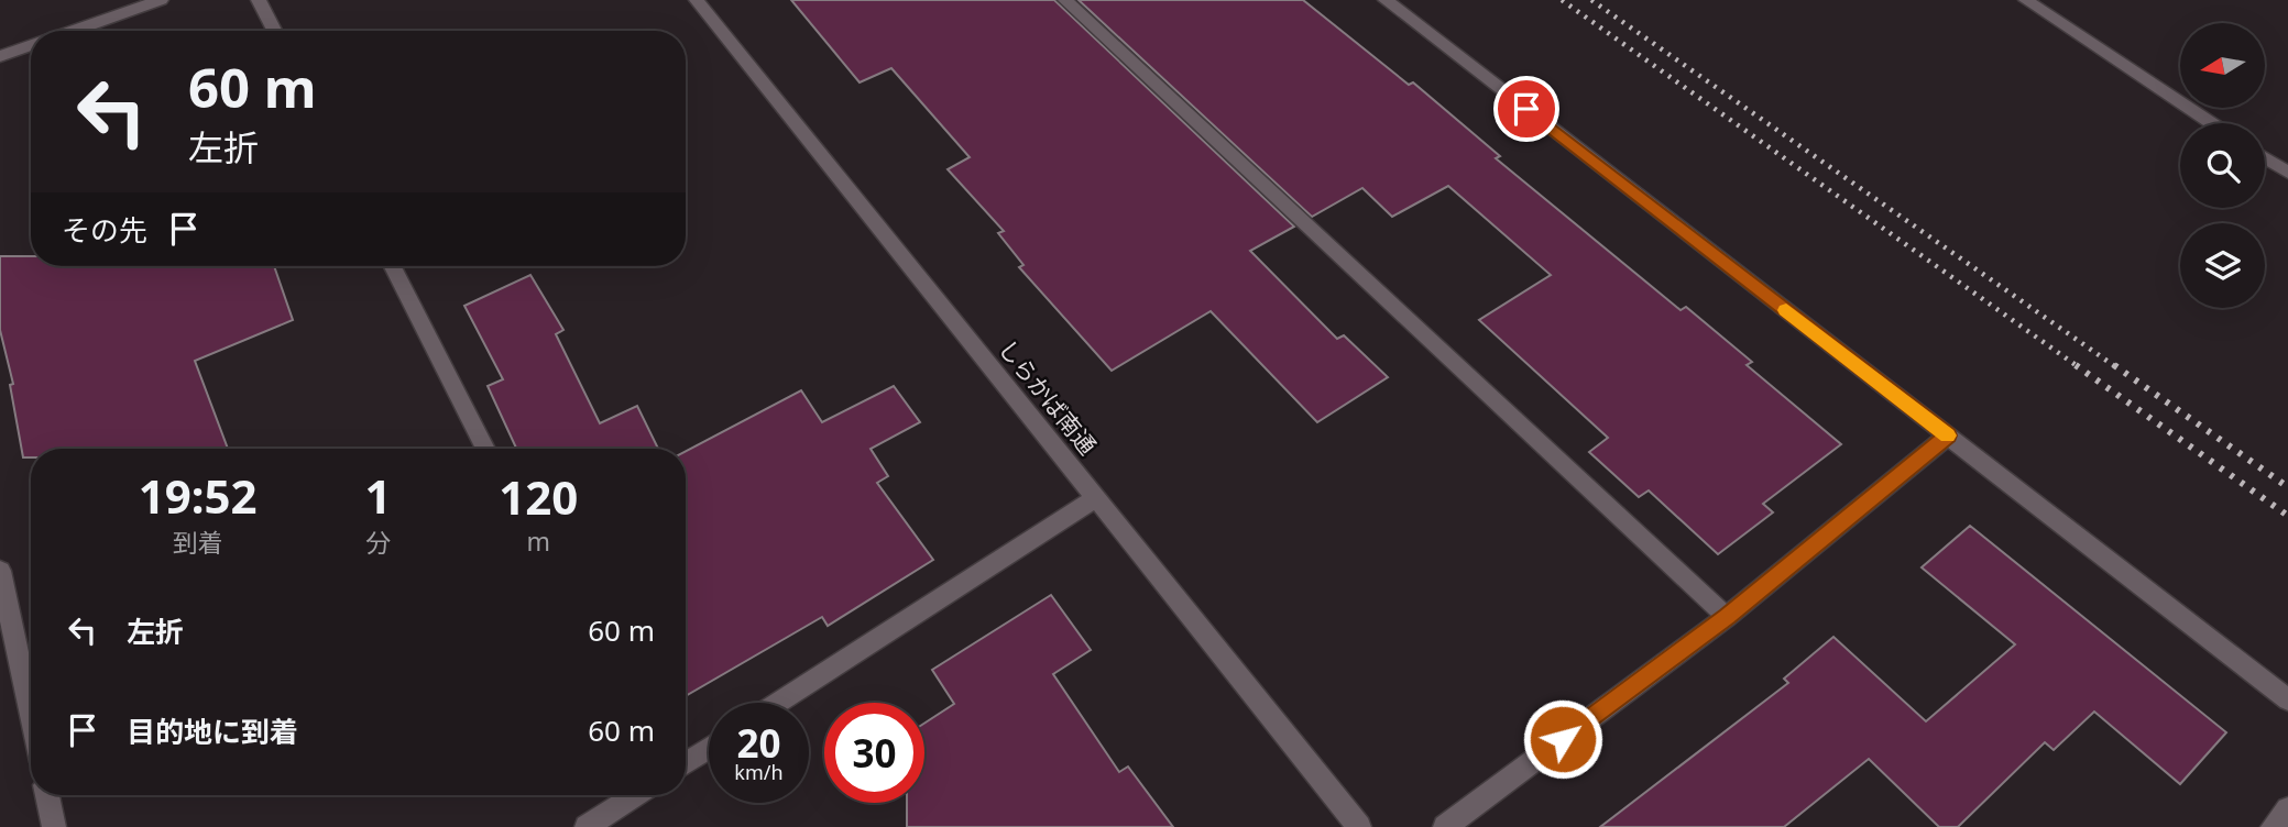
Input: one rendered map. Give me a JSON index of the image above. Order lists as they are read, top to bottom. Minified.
{"streets":{"street":["しらかば南通"]},"north":"left","page":{"turn":["60 m","左折"],"then":"その先","eta":["19:52","到着","1","分","120","m"],"list":[{"name":"左折","value":"60 m"},{"name":"目的地に到着","value":"60 m"}],"speed":"20 km/h","limit":"30"}}
